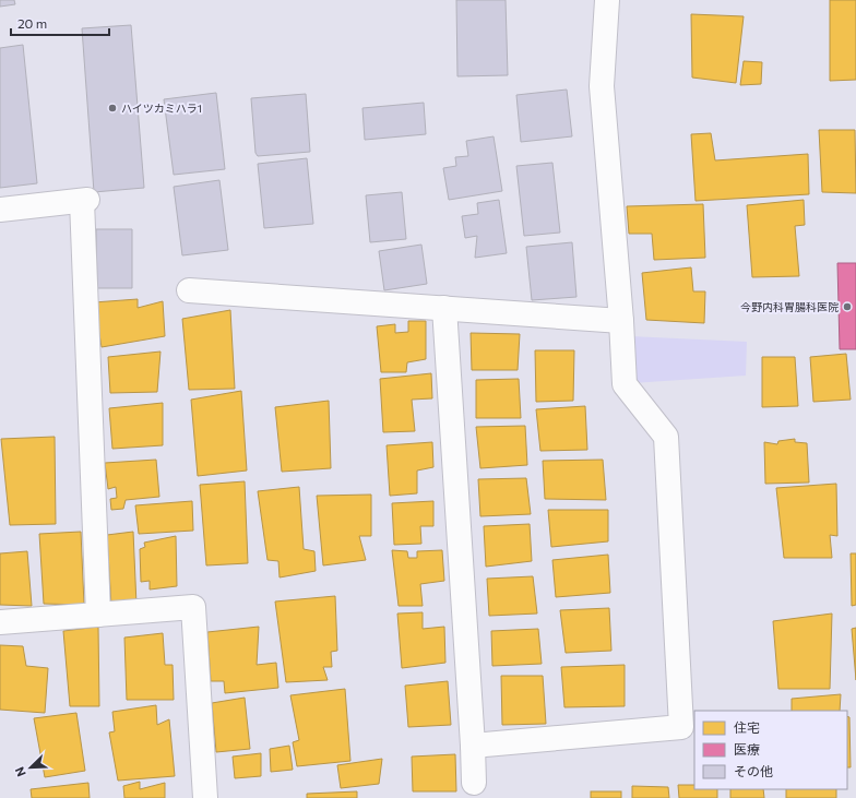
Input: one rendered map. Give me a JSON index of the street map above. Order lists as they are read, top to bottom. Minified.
{"places":["ハイツカミハラ1","今野内科胃腸科医院"],"legend":["住宅","医療","その他"],"scale_bar":"20 m","north":"bottom left"}
